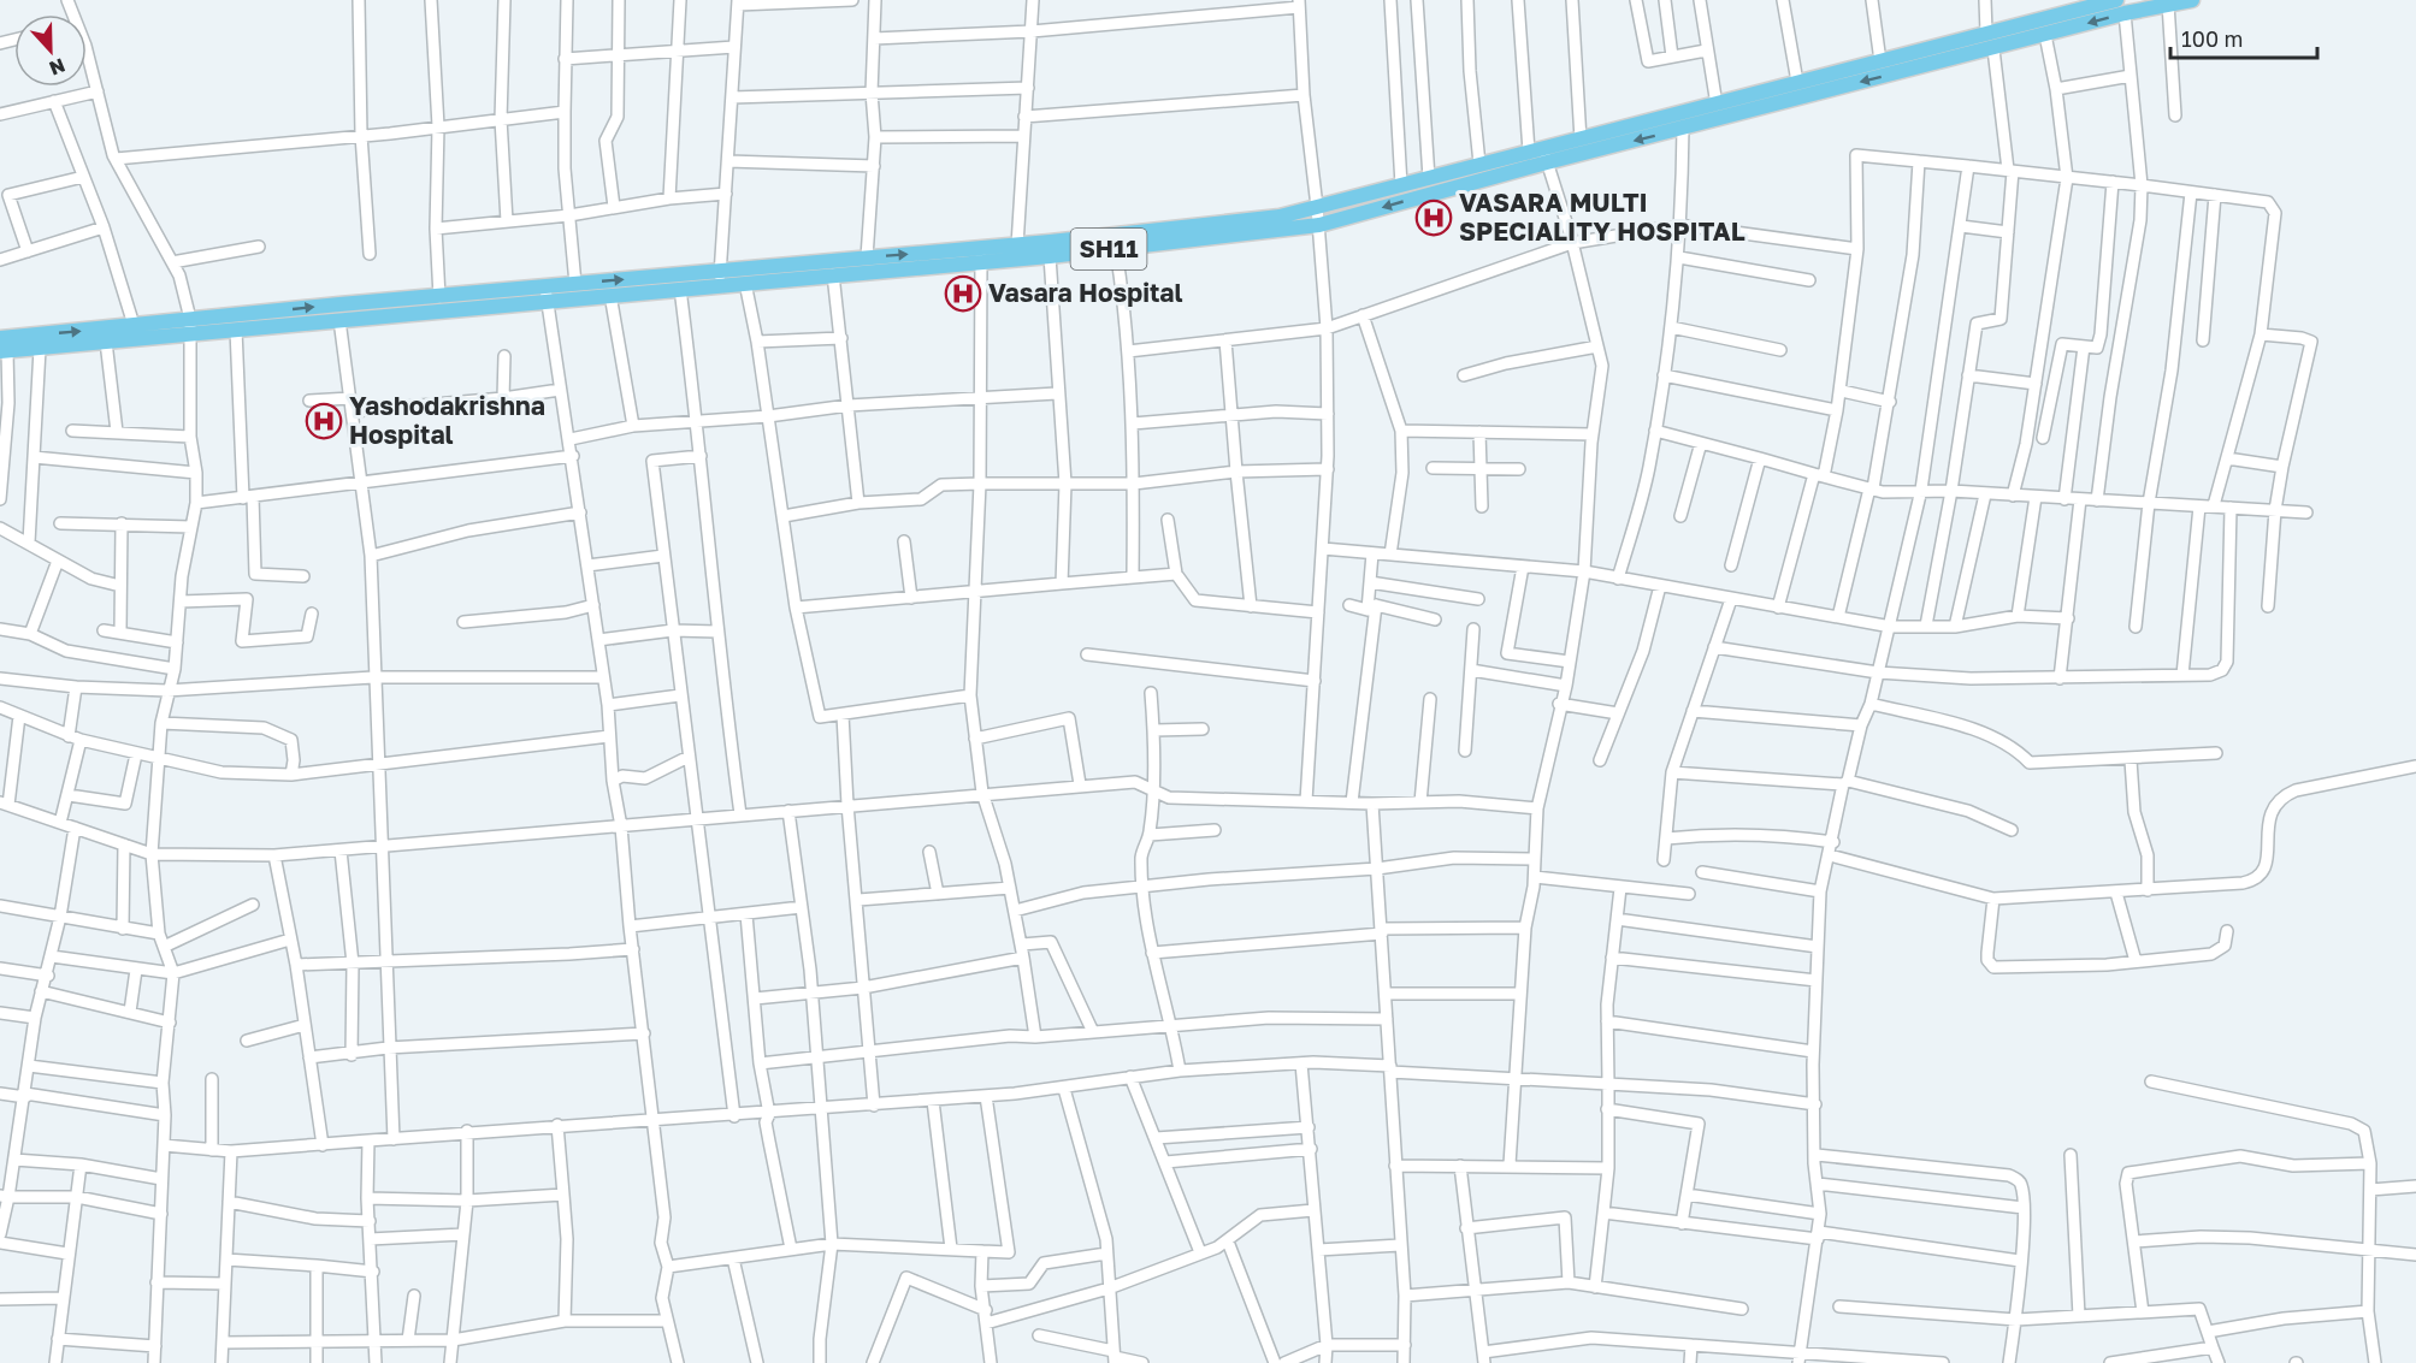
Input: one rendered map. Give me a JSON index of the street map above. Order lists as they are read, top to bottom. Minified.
{"streets":{"main road":["SH11"]},"places":{"hospital":["VASARA MULTI SPECIALITY HOSPITAL","Vasara Hospital","Yashodakrishna Hospital"]},"scale_bar":"100 m","north":"bottom"}
